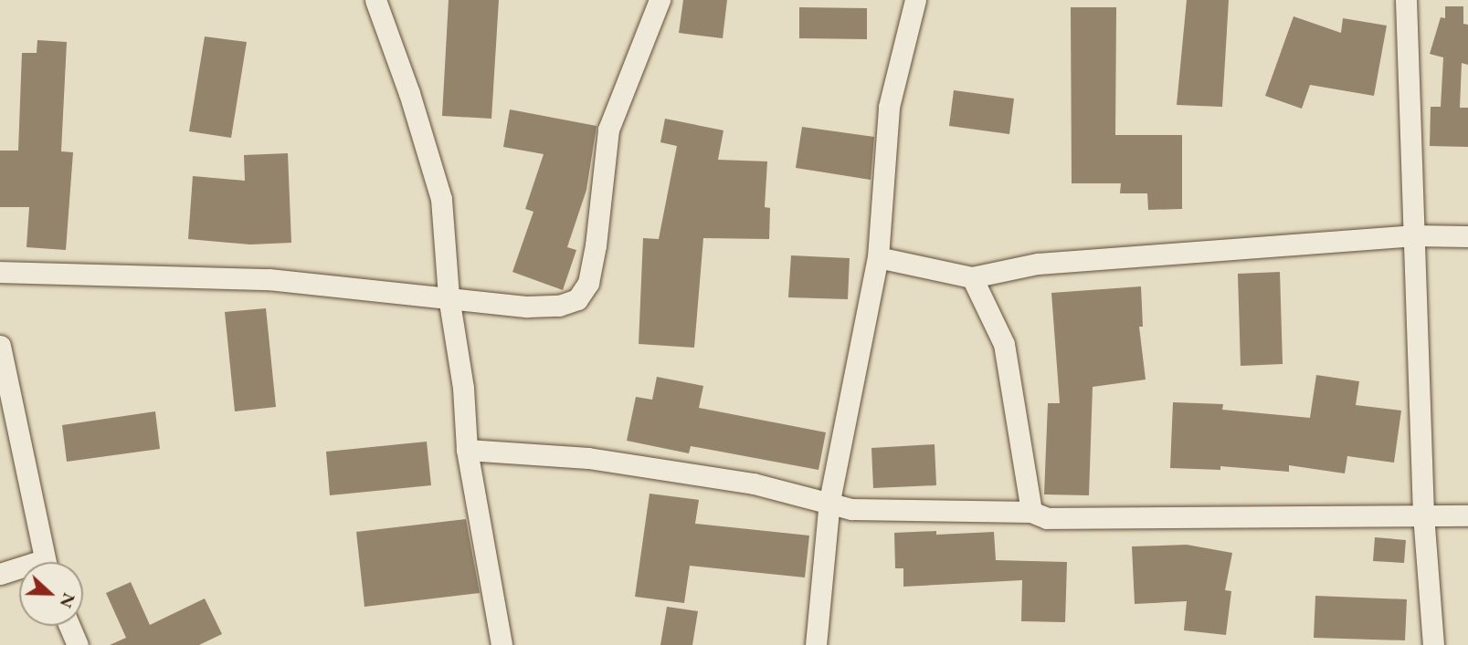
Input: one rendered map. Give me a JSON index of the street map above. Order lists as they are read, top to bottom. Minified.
{"north":"right"}
